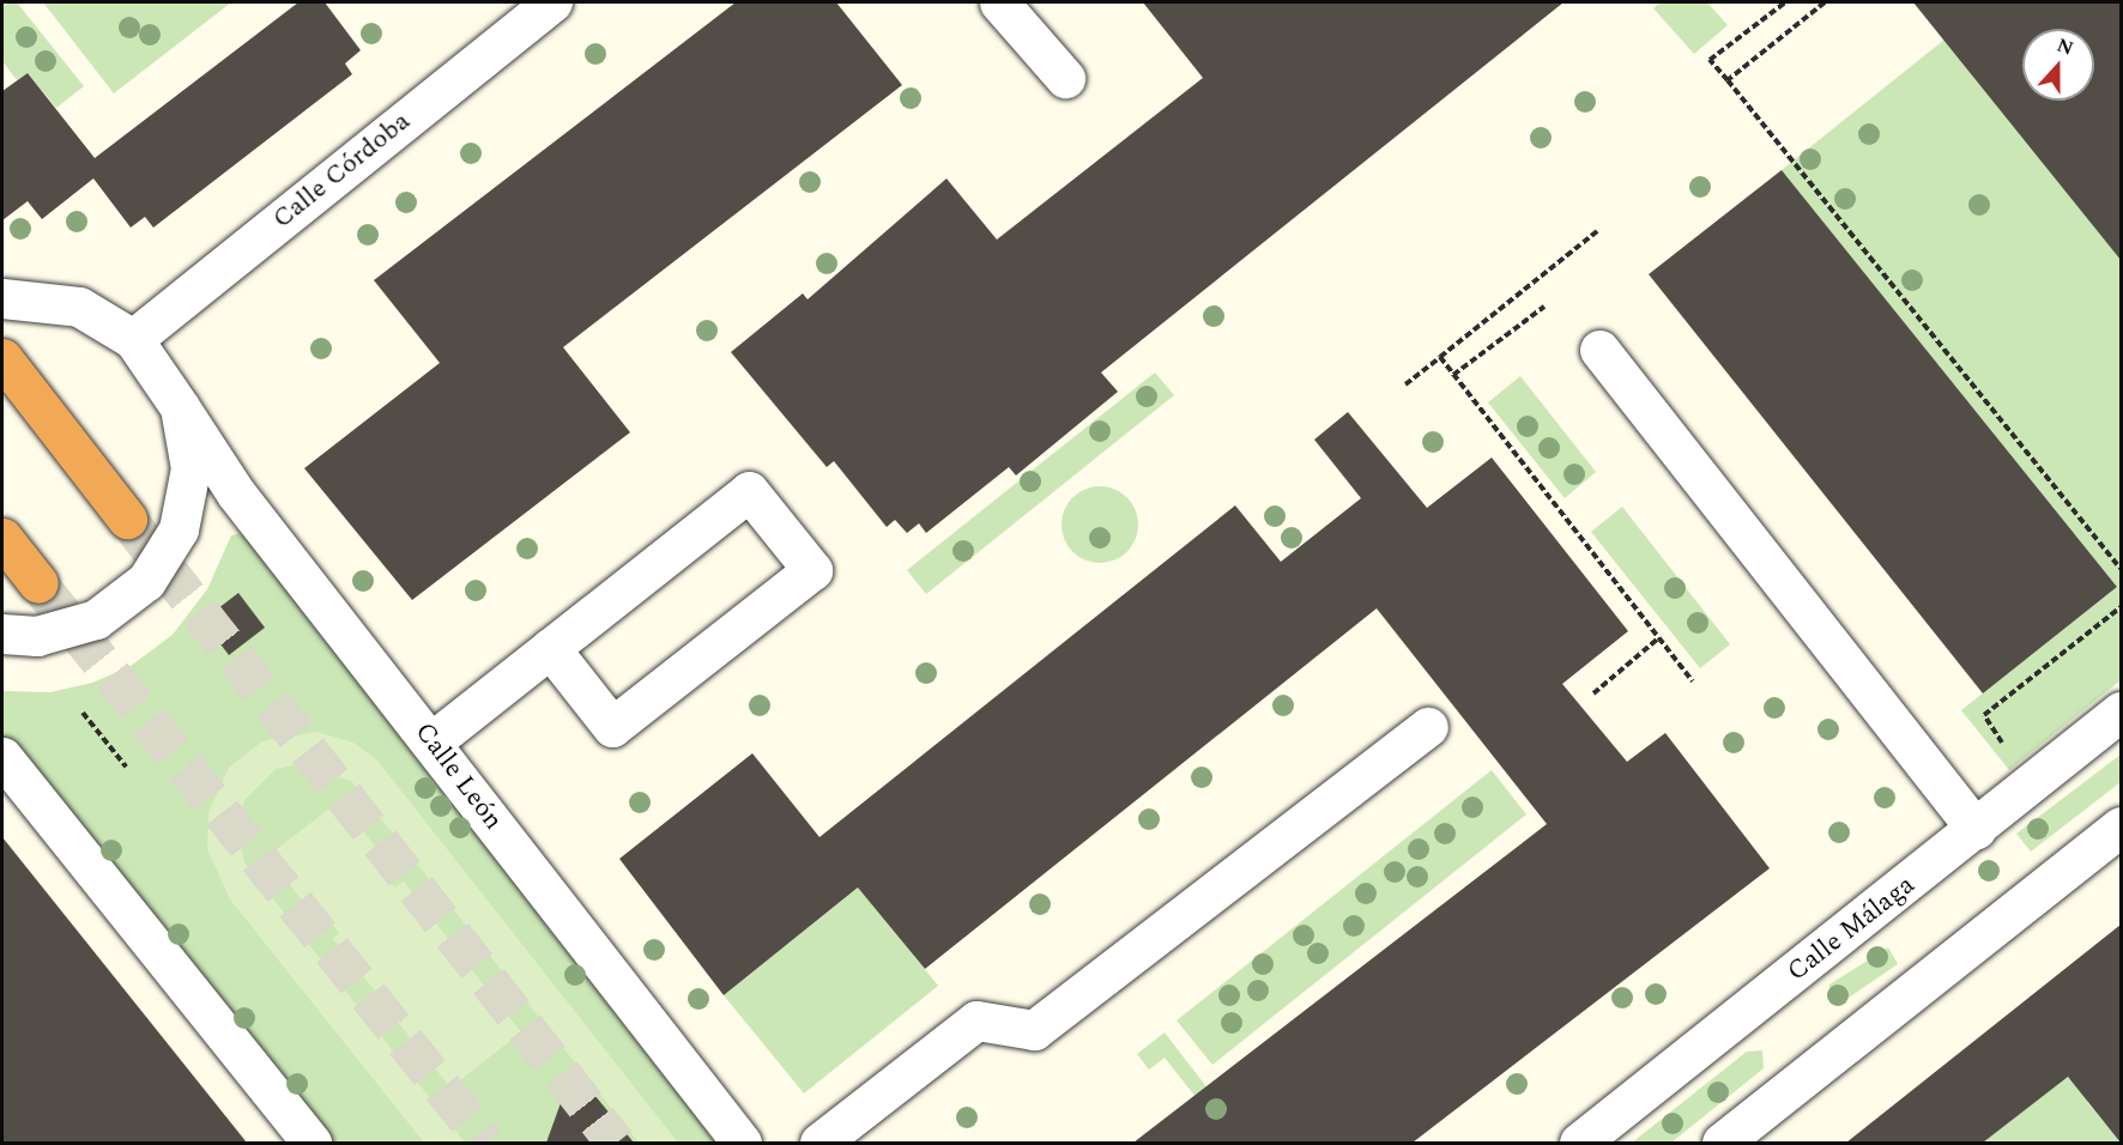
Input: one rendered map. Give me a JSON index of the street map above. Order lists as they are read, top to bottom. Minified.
{"streets":{"street":["Calle Córdoba","Calle León","Calle Málaga"]},"crossings":[["Calle Córdoba","Calle León"]],"north":"top"}
